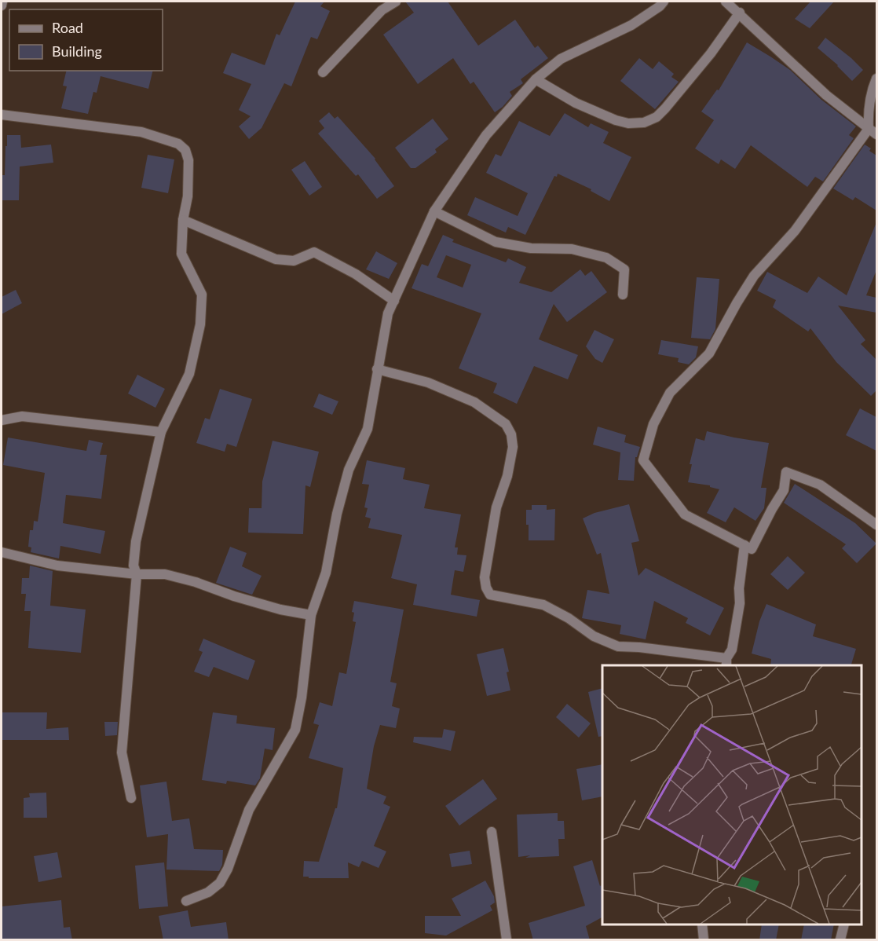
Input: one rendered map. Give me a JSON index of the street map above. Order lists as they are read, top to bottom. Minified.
{"legend":["Road","Building"]}
